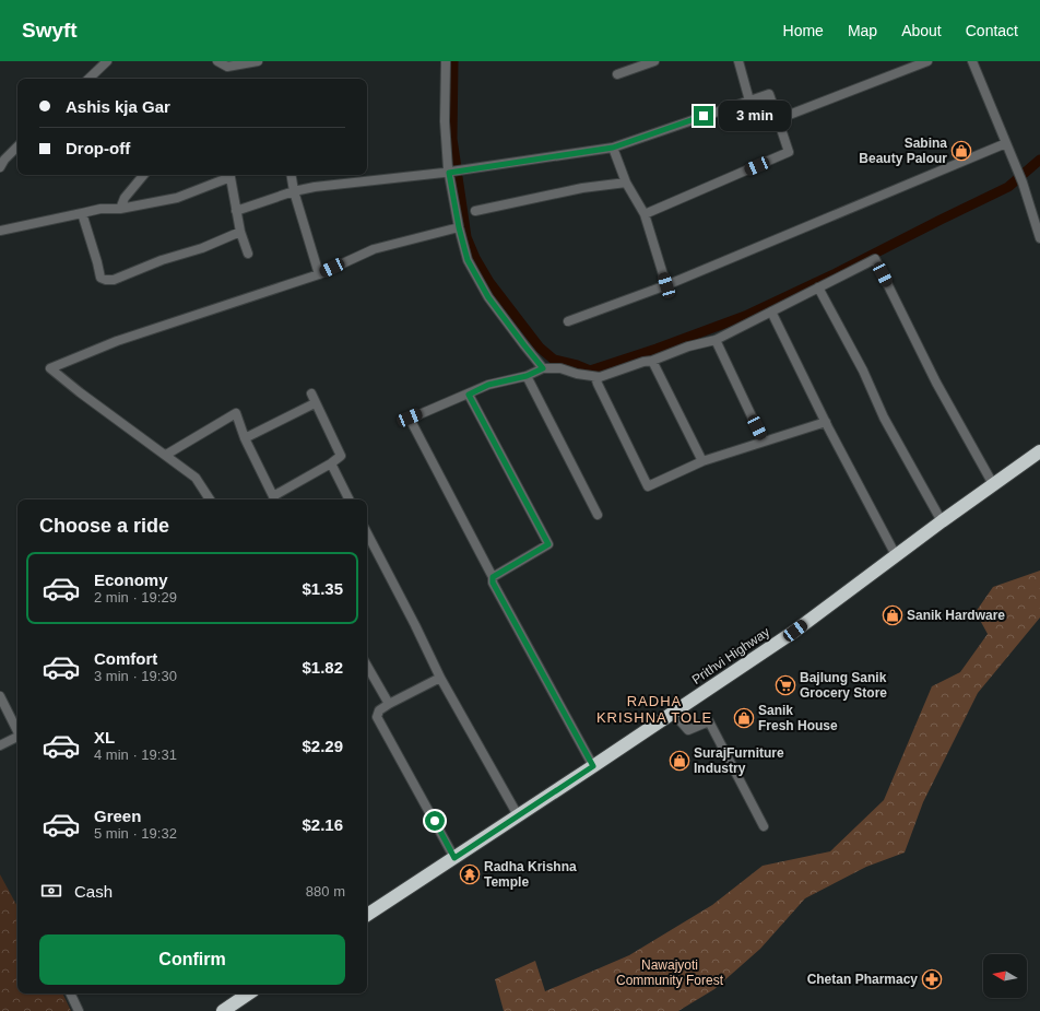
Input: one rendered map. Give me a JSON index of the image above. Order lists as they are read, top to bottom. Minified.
{"streets":{"highway":["Prithvi Highway"]},"districts":["RADHA KRISHNA TOLE"],"parks":["Nawajyoti Community Forest"],"places":{"shop":["Sabina Beauty Palour","Sanik Hardware","Sanik Fresh House","SurajFurniture Industry"],"supermarket":["Bajlung Sanik Grocery Store"],"temple":["Radha Krishna Temple"],"pharmacy":["Chetan Pharmacy"]},"north":"left","page":{"header":"Swyft","nav":["Home","Map","About","Contact"],"banner":["Ashis kja Gar","Drop-off"],"bubble":"3 min","heading":"Choose a ride","list":[{"name":"Economy","note":"2 min · 19:29","value":"$1.35"},{"name":"Comfort","note":"3 min · 19:30","value":"$1.82"},{"name":"XL","note":"4 min · 19:31","value":"$2.29"},{"name":"Green","note":"5 min · 19:32","value":"$2.16"}],"pay":["Cash","880 m"],"buttons":"Confirm"}}
